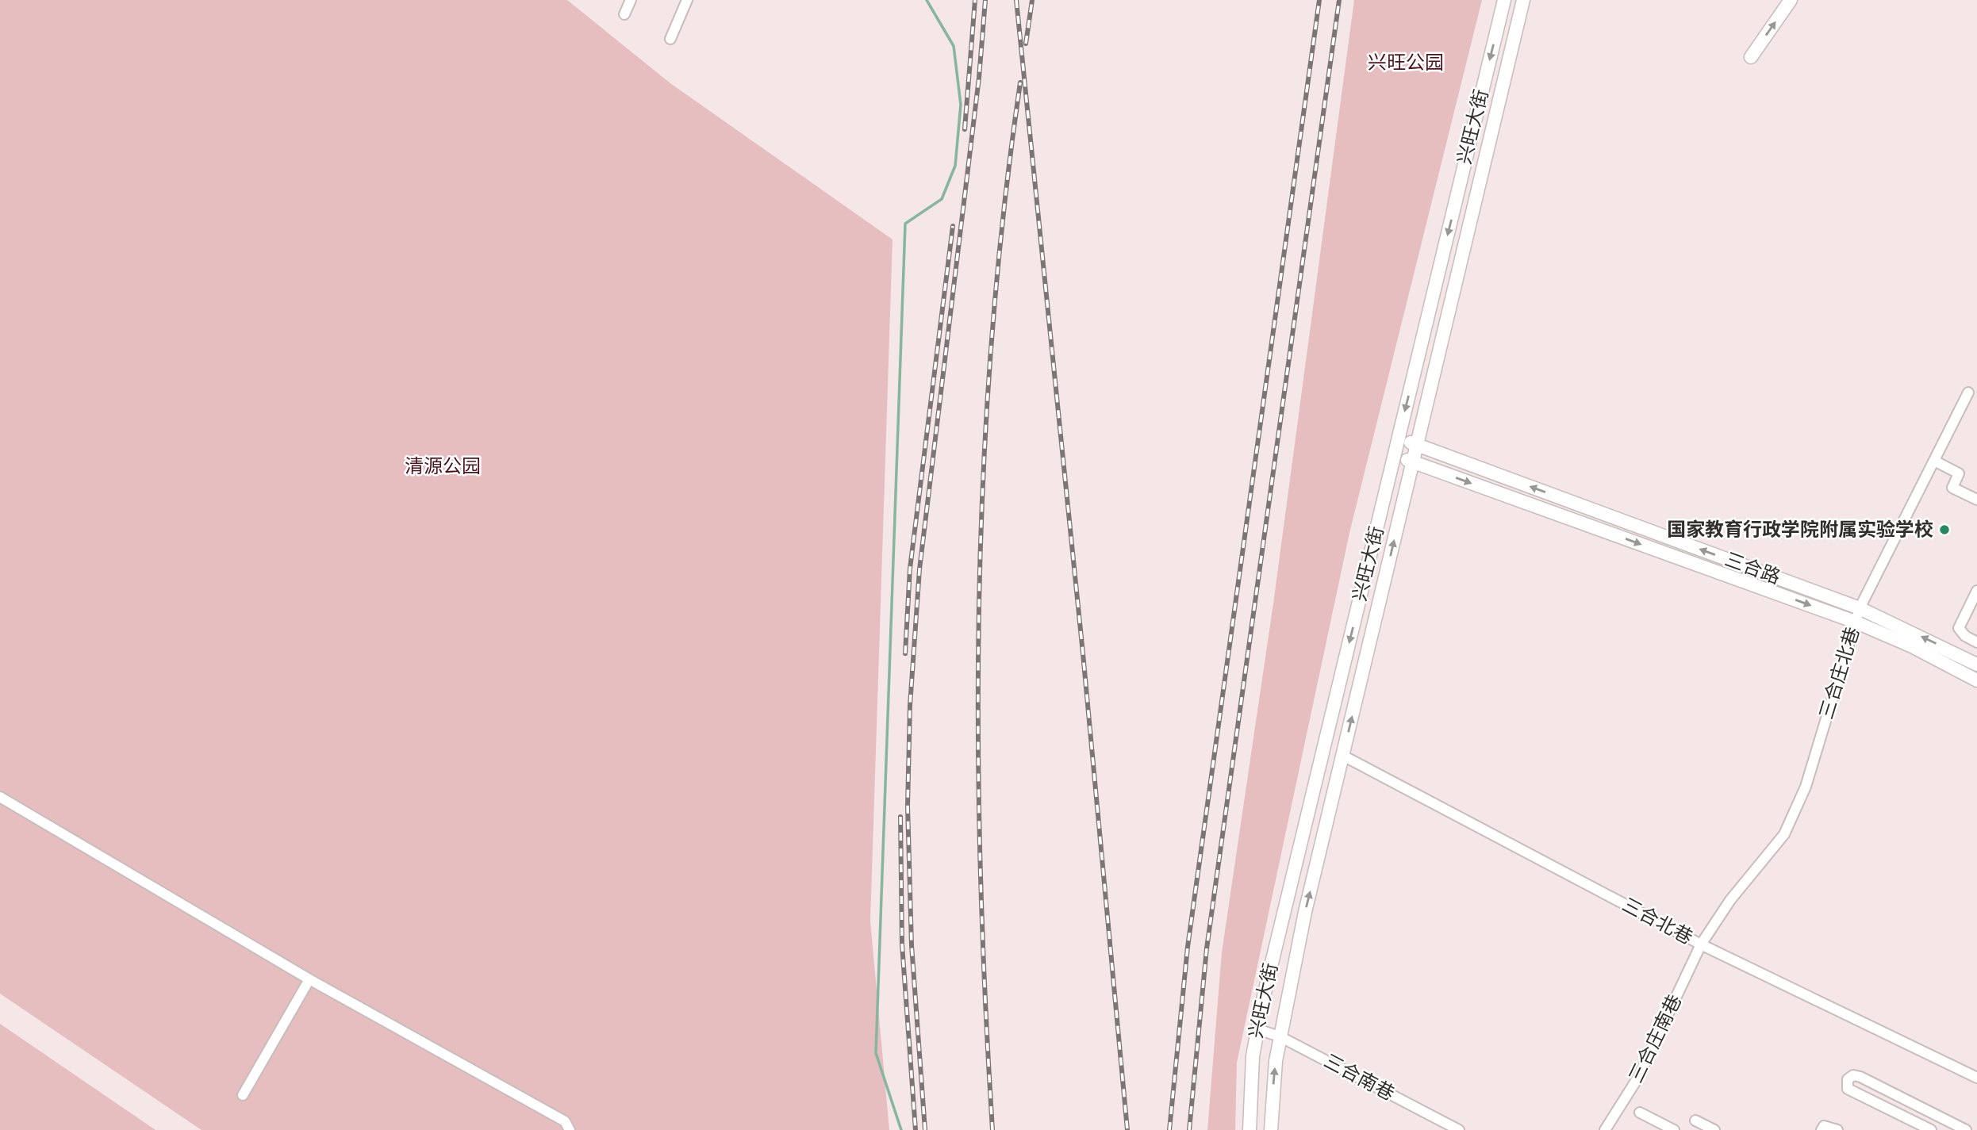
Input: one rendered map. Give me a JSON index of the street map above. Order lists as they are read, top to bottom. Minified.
{"streets":{"main road":["兴旺大街","三合路"],"street":["三合庄北巷","三合北巷","三合庄南巷","三合南巷"]},"crossings":[["兴旺大街","三合路"],["兴旺大街","三合北巷"],["兴旺大街","三合南巷"],["三合路","三合庄北巷"],["三合庄北巷","三合北巷"],["三合庄北巷","三合庄南巷"],["三合北巷","三合庄南巷"]],"parks":["兴旺公园","清源公园"],"places":["国家教育行政学院附属实验学校"]}
